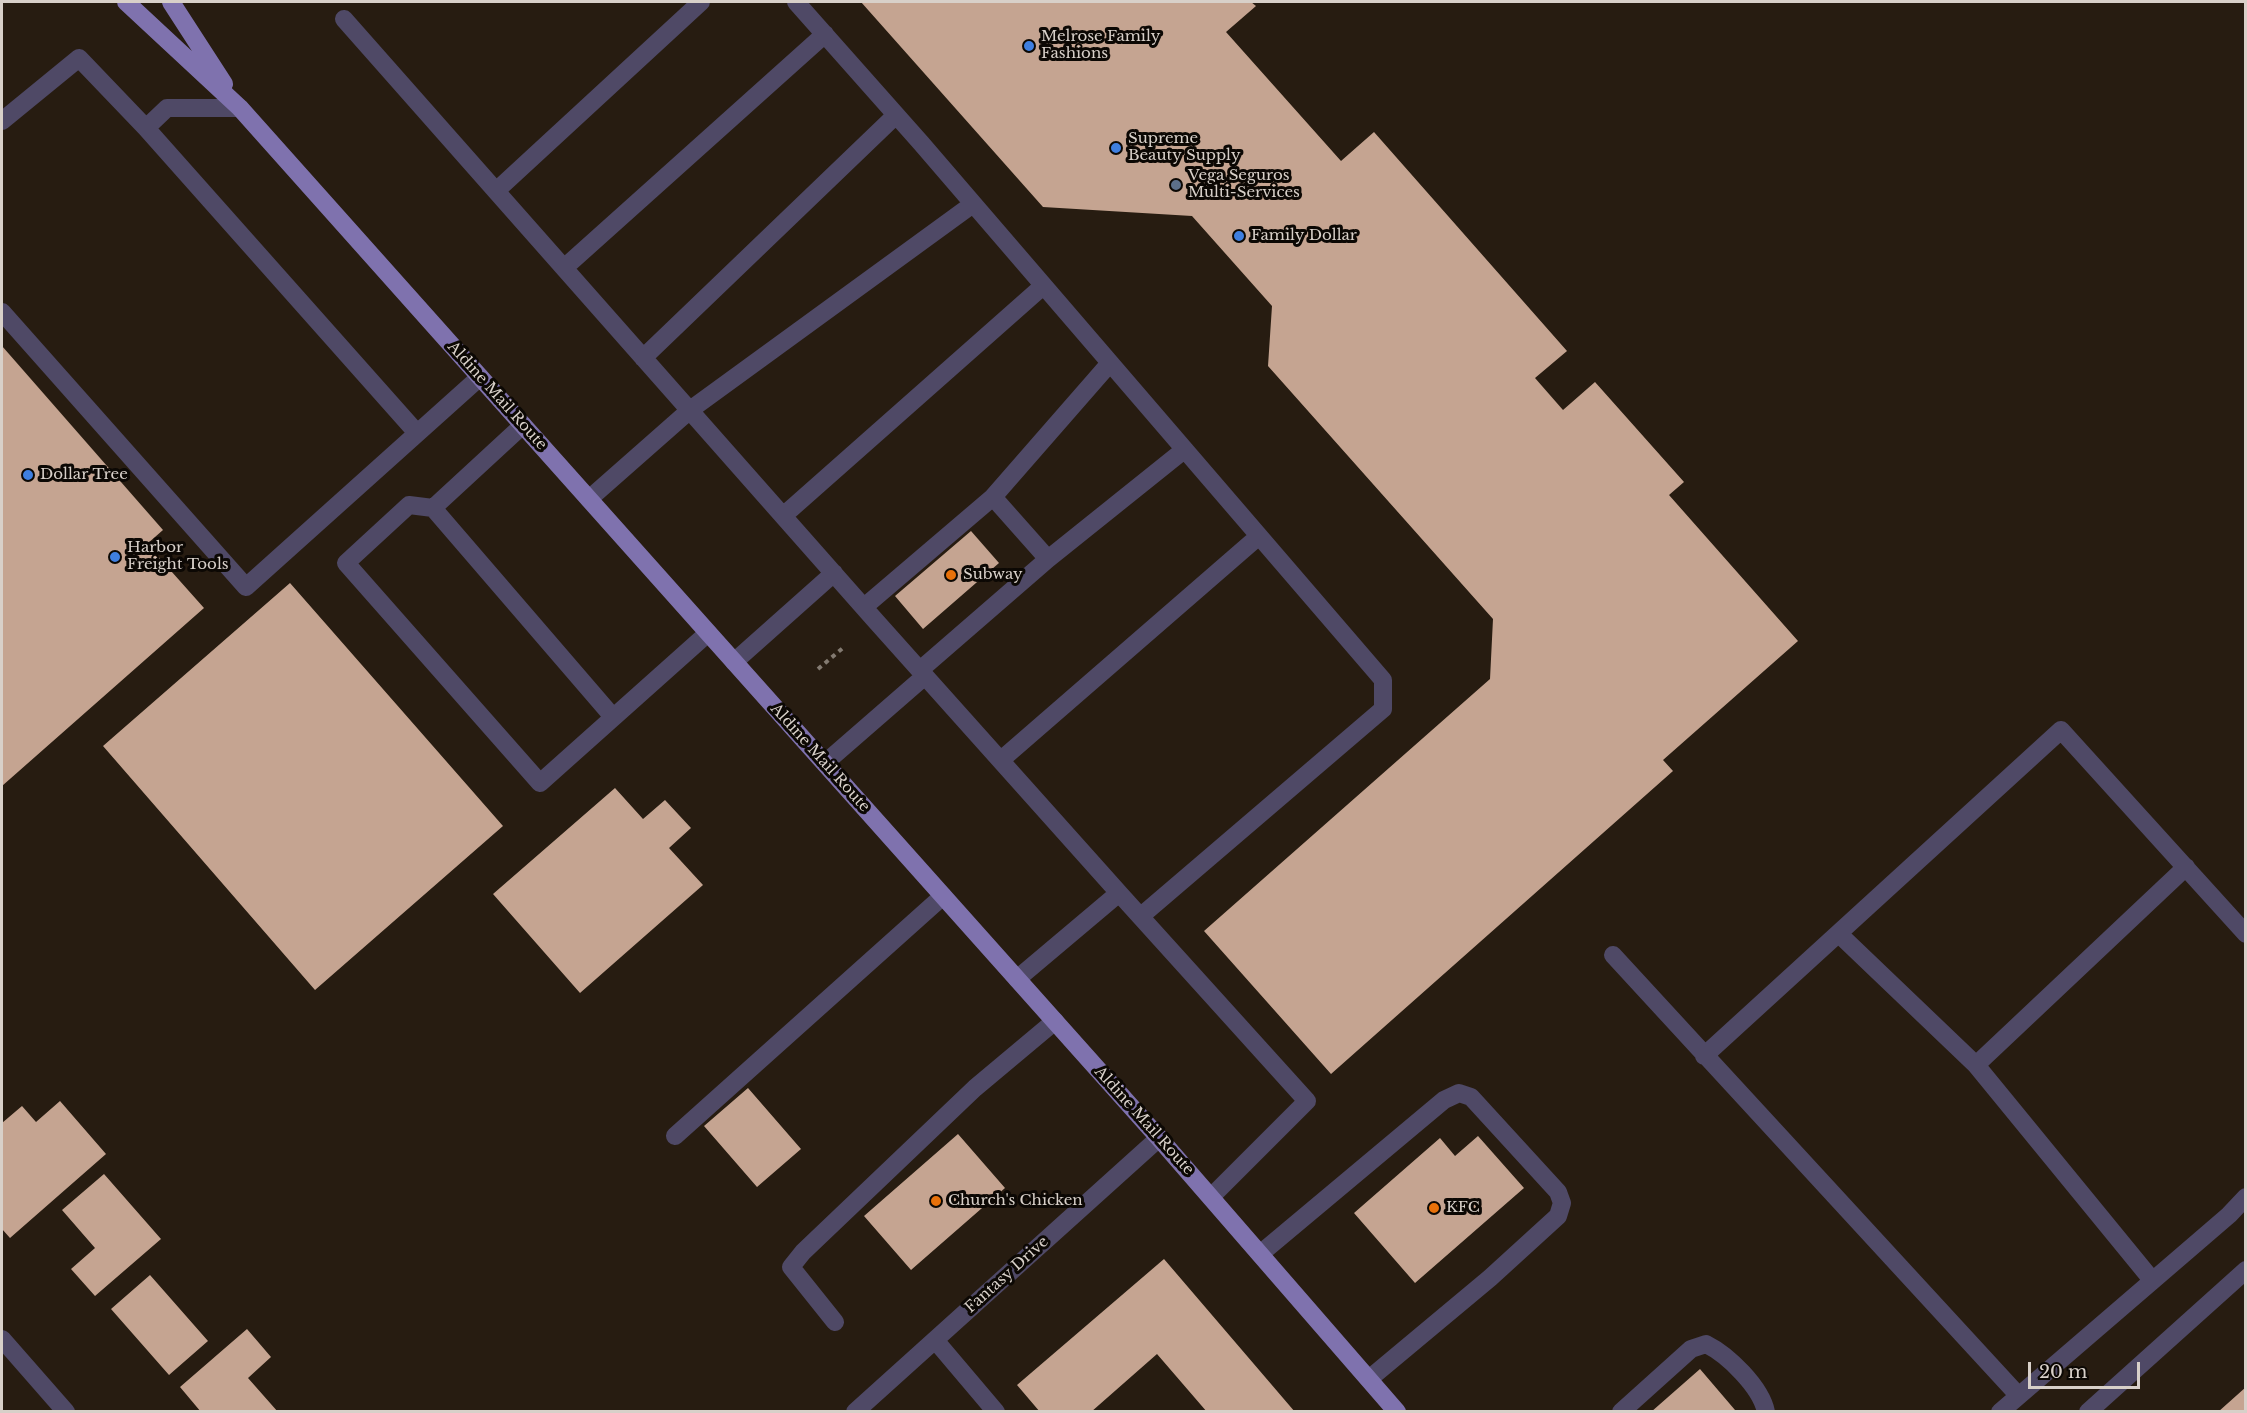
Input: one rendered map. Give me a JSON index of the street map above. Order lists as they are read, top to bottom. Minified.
{"streets":{"main road":["Aldine Mail Route"],"street":["Fantasy Drive"]},"crossings":[["Aldine Mail Route","Fantasy Drive"]],"places":["Melrose Family Fashions","Supreme Beauty Supply","Vega Seguros Multi-Services","Family Dollar","Dollar Tree","Harbor Freight Tools","Subway","Church's Chicken","KFC"],"scale_bar":"20 m"}
